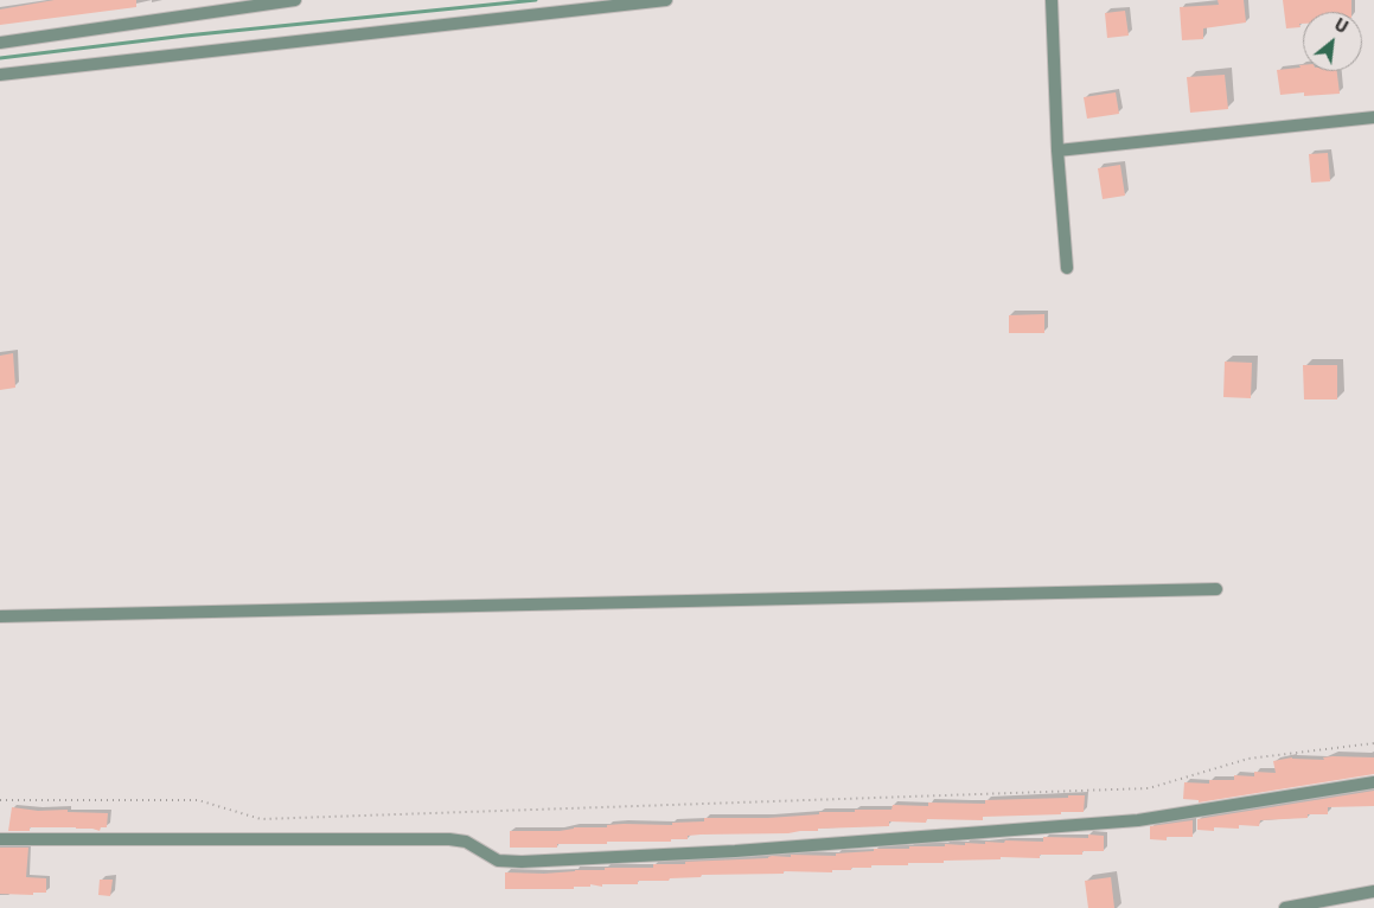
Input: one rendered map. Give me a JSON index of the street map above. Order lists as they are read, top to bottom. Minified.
{"north":"top right"}
